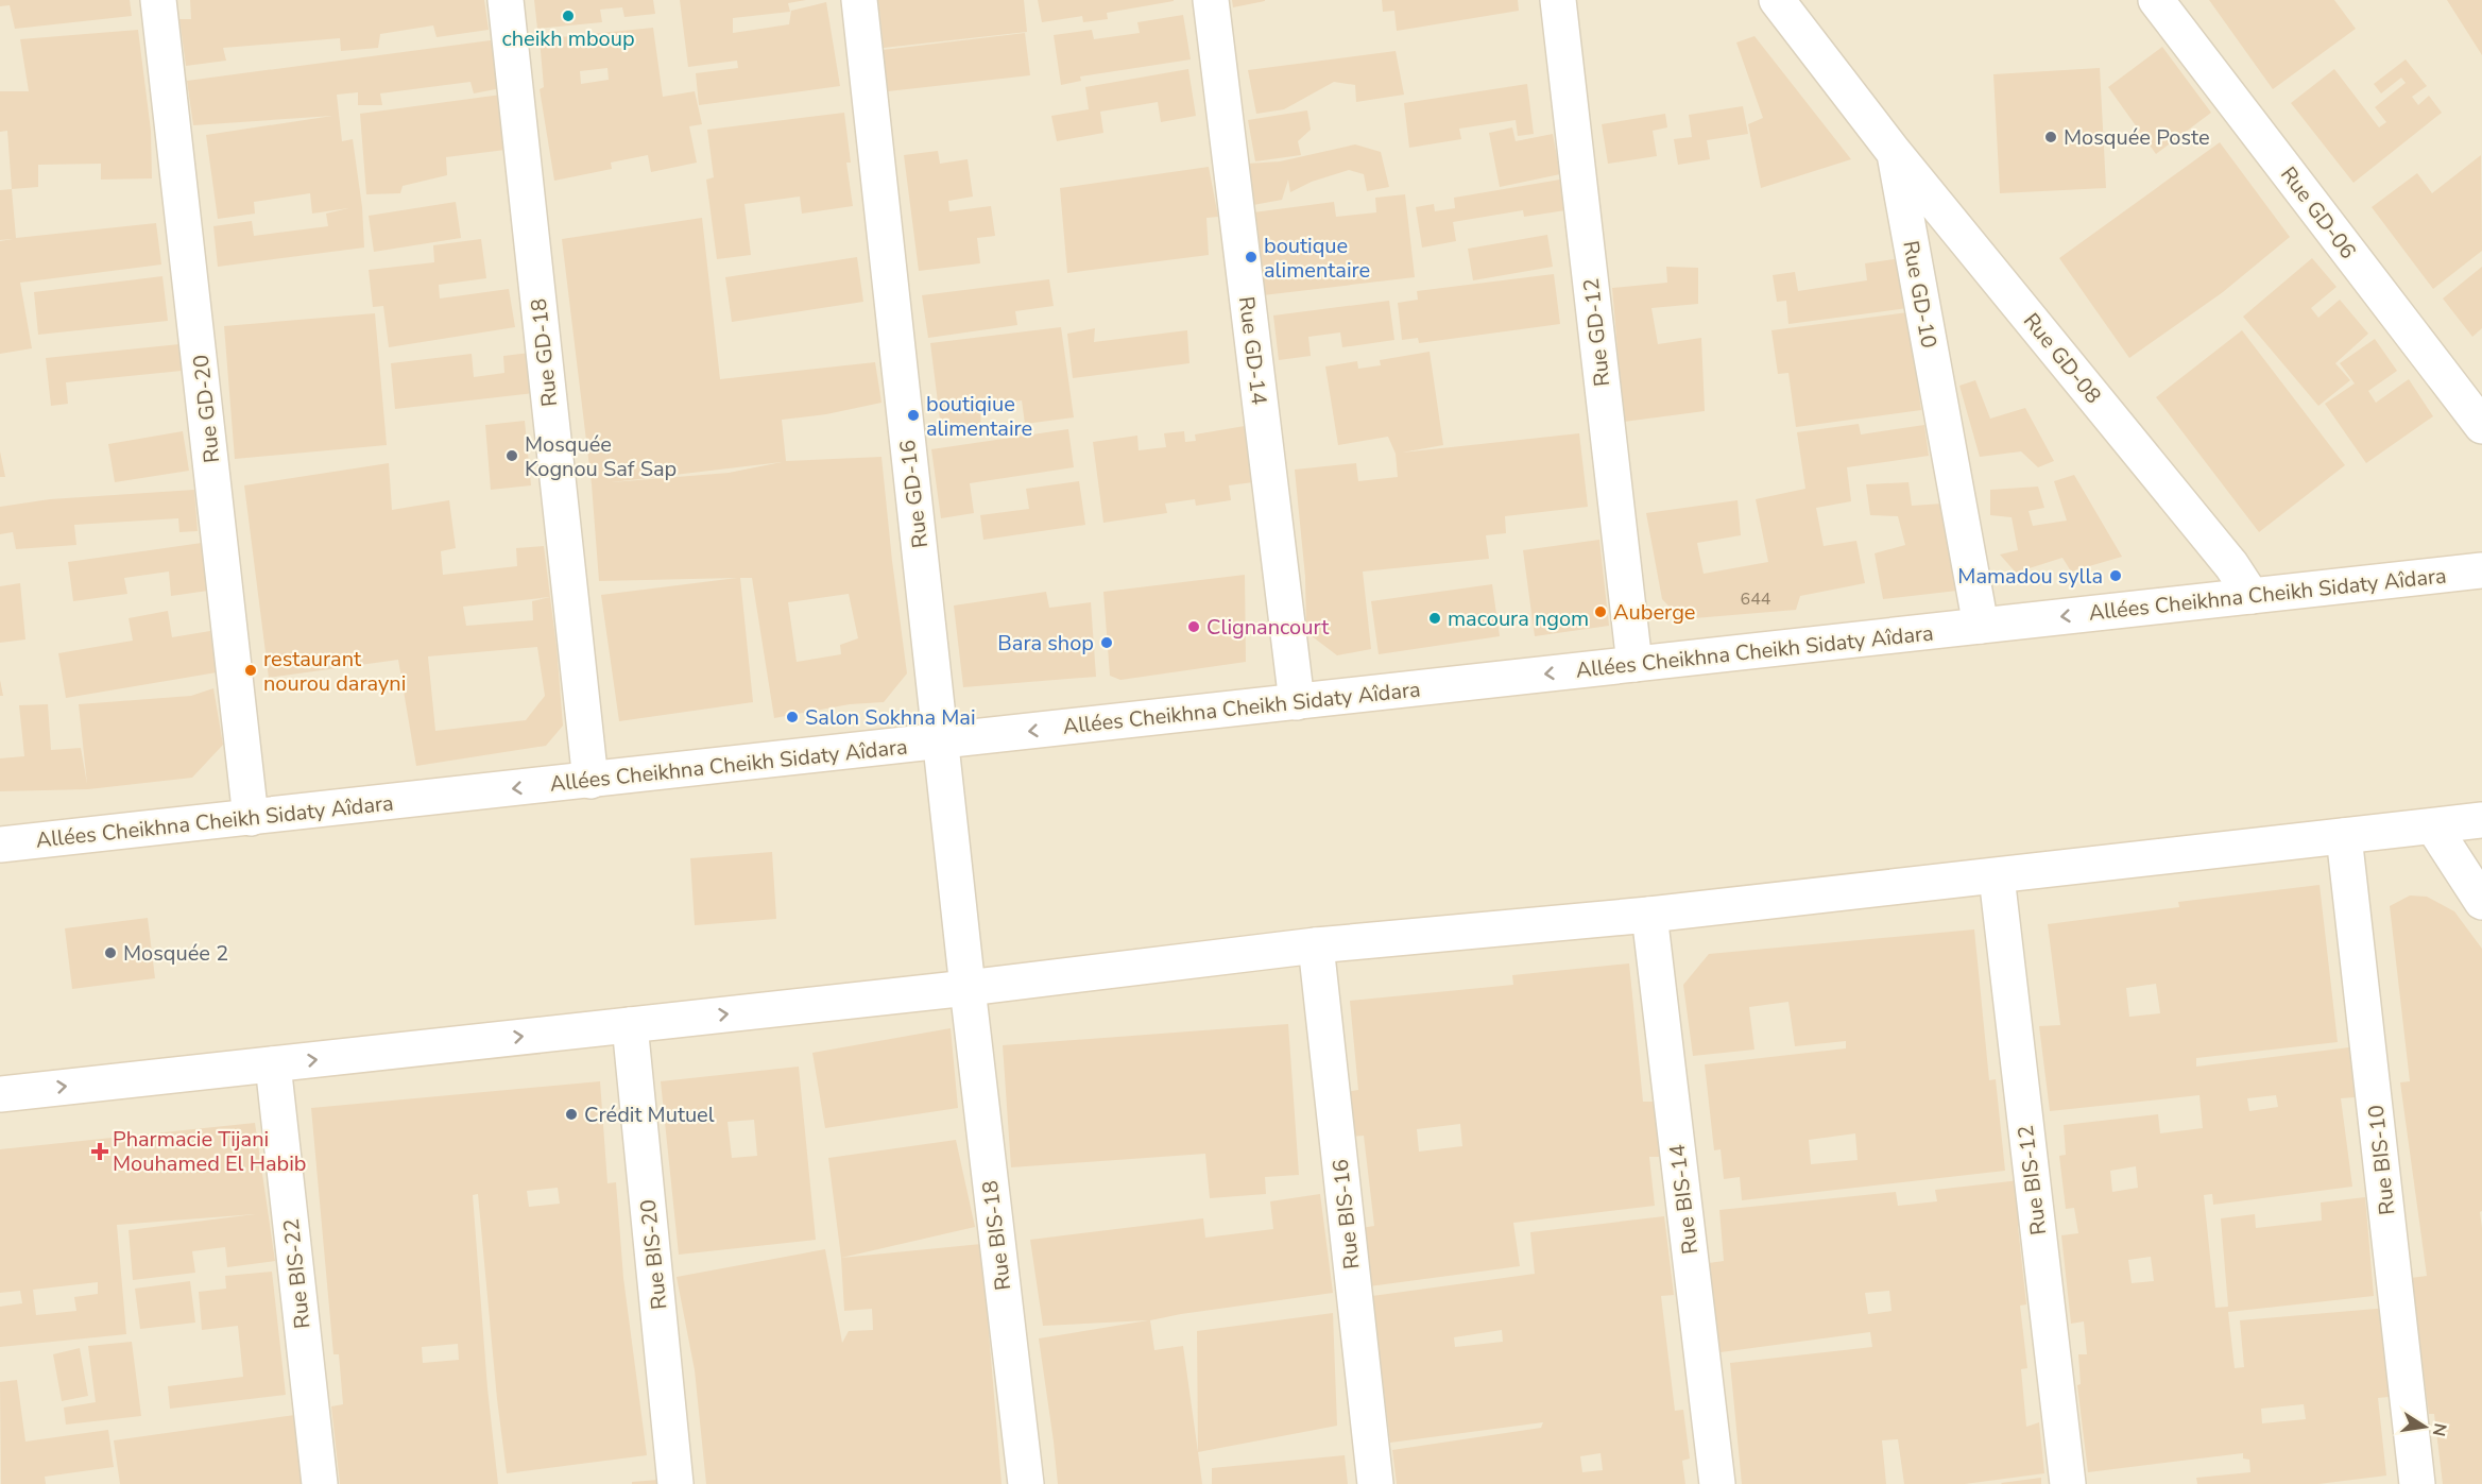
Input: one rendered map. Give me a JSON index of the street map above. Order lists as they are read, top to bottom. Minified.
{"streets":{"street":["Rue GD-06","Rue GD-10","Rue GD-12","Rue GD-14","Rue GD-18","Rue GD-08","Rue GD-20","Rue GD-16","Allées Cheikhna Cheikh Sidaty Aîdara","Rue BIS-10","Rue BIS-12","Rue BIS-14","Rue BIS-16","Rue BIS-18","Rue BIS-20","Rue BIS-22"]},"crossings":[["Rue GD-10","Rue GD-08"],["Rue GD-10","Allées Cheikhna Cheikh Sidaty Aîdara"],["Rue GD-12","Allées Cheikhna Cheikh Sidaty Aîdara"],["Rue GD-14","Allées Cheikhna Cheikh Sidaty Aîdara"],["Rue GD-18","Allées Cheikhna Cheikh Sidaty Aîdara"],["Rue GD-08","Allées Cheikhna Cheikh Sidaty Aîdara"],["Rue GD-20","Allées Cheikhna Cheikh Sidaty Aîdara"],["Rue GD-16","Allées Cheikhna Cheikh Sidaty Aîdara"],["Rue GD-16","Rue BIS-18"]],"places":{"other":["cheikh mboup","Mosquée Poste","boutique alimentaire","boutiqiue alimentaire","Mosquée Kognou Saf Sap","Mamadou sylla","Auberge","macoura ngom","Clignancourt","Bara shop","restaurant nourou darayni","Salon Sokhna Mai","Mosquée 2","Crédit Mutuel"],"health":["Pharmacie Tijani Mouhamed El Habib"]},"house_numbers":["644"],"north":"right"}
